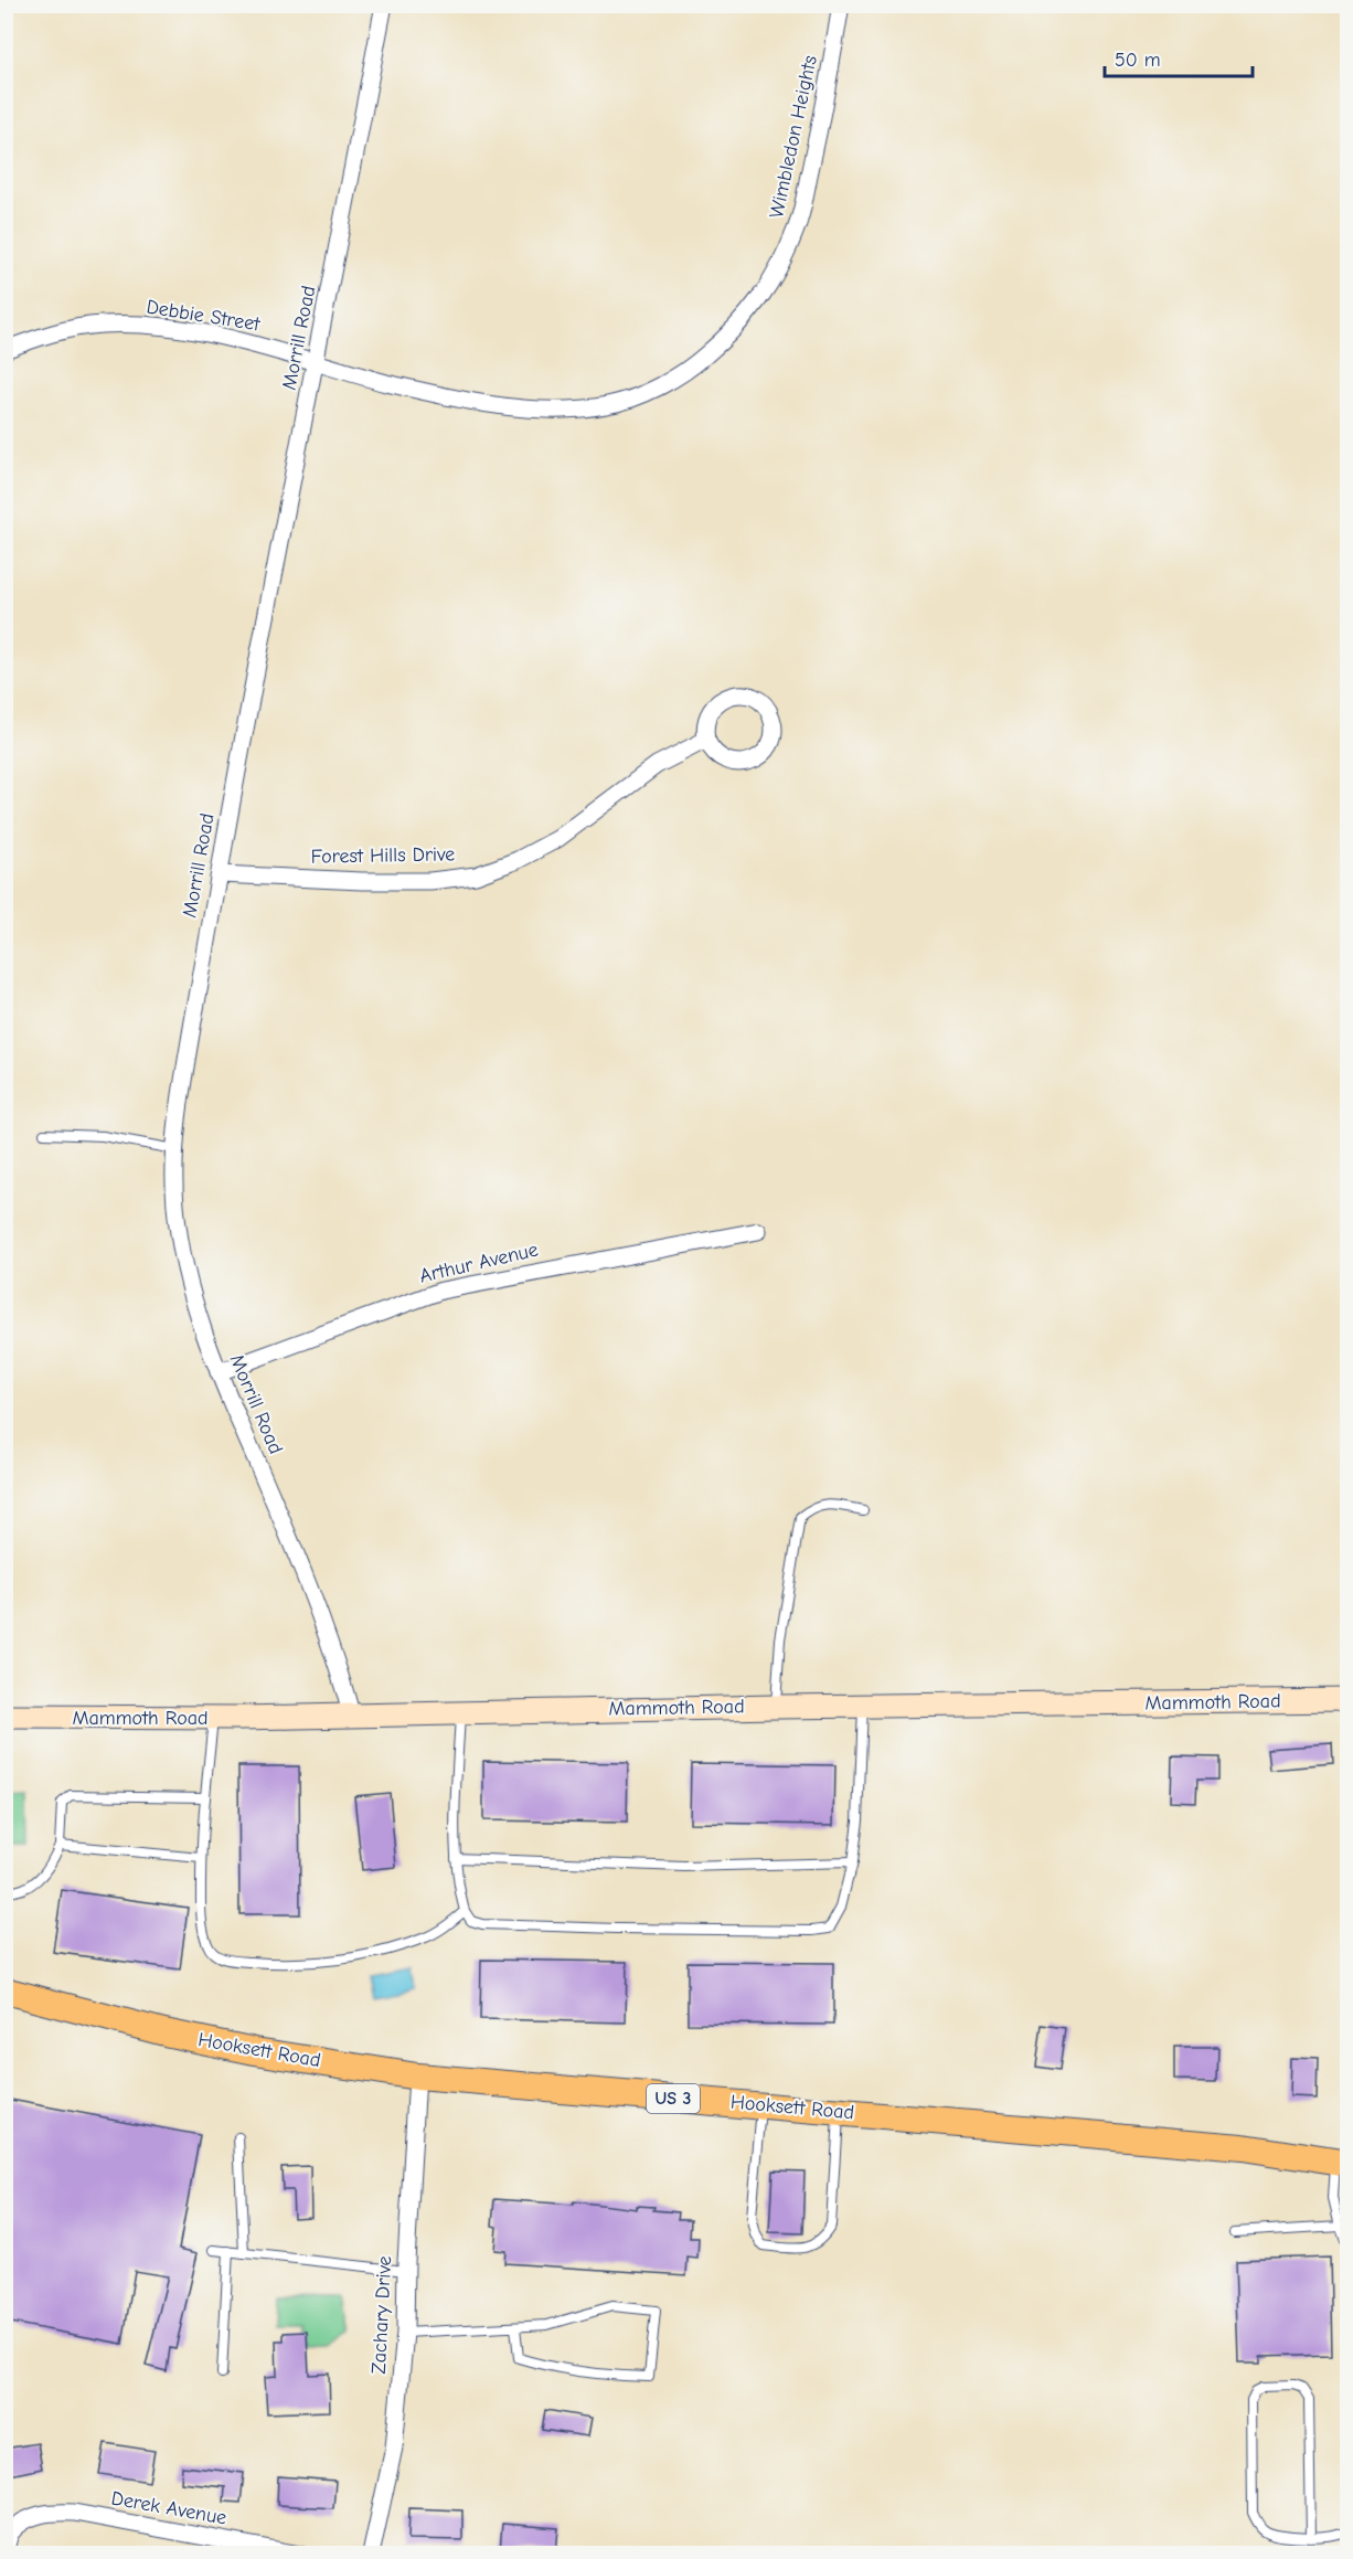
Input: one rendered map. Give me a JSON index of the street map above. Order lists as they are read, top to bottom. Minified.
{"streets":{"main road":["Mammoth Road","Hooksett Road","US 3"],"street":["Wimbledon Heights","Debbie Street","Morrill Road","Forest Hills Drive","Arthur Avenue","Zachary Drive","Derek Avenue"]},"crossings":[["Wimbledon Heights","Debbie Street"],["Wimbledon Heights","Morrill Road"],["Debbie Street","Morrill Road"],["Morrill Road","Forest Hills Drive"],["Morrill Road","Arthur Avenue"],["Morrill Road","Mammoth Road"],["Hooksett Road","Zachary Drive"]],"scale_bar":"50 m"}
